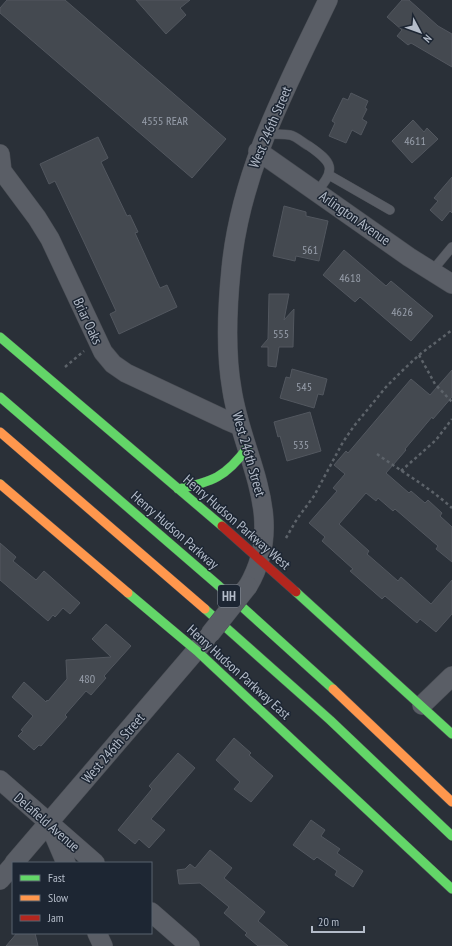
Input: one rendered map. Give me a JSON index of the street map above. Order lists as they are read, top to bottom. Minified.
{"streets":{"main road":["Henry Hudson Parkway West","Henry Hudson Parkway","HH","Henry Hudson Parkway East"],"street":["West 246th Street","Arlington Avenue","Briar Oaks","Delafield Avenue"]},"crossings":[["West 246th Street","Arlington Avenue"],["West 246th Street","Briar Oaks"],["West 246th Street","Henry Hudson Parkway West"],["West 246th Street","Henry Hudson Parkway East"],["West 246th Street","Delafield Avenue"]],"house_numbers":["4555 REAR","4611","561","4618","4626","555","545","535","480"],"legend":["Fast","Slow","Jam"],"scale_bar":"20 m","north":"bottom right"}
